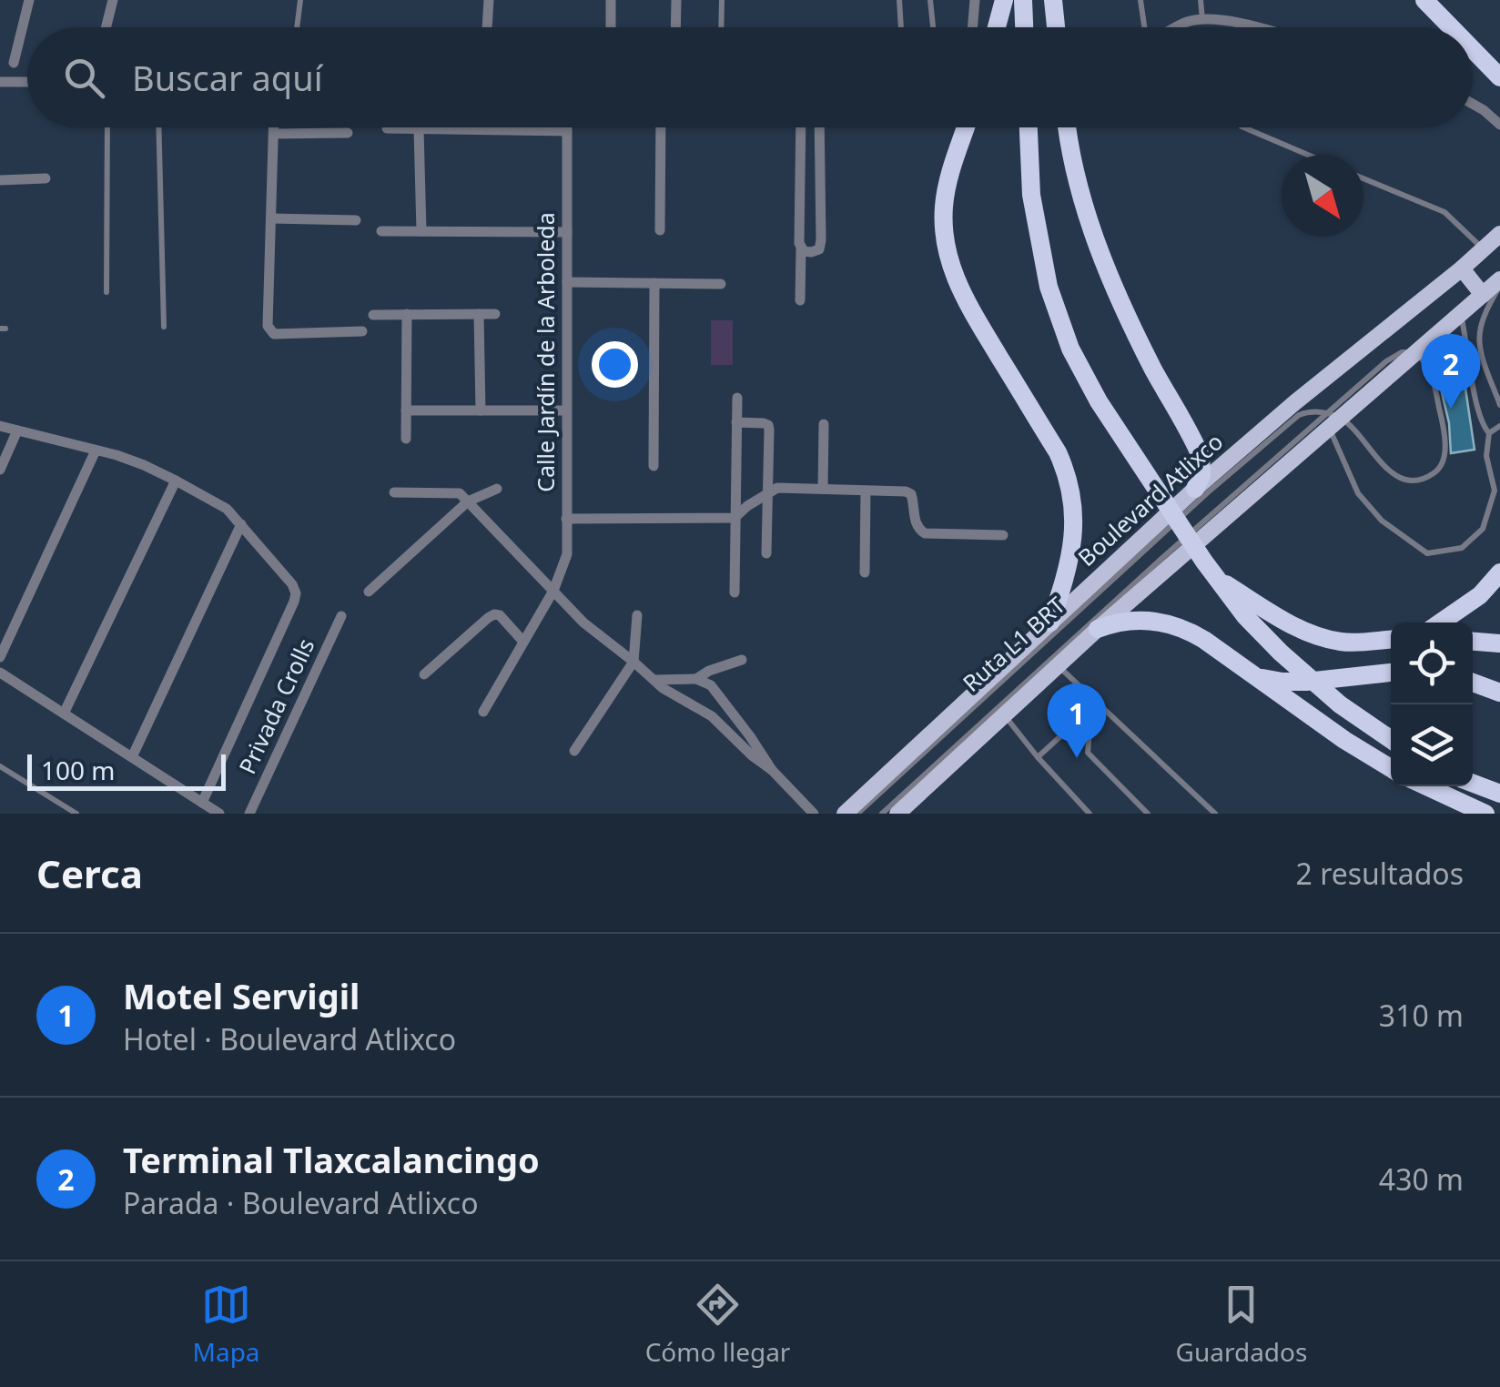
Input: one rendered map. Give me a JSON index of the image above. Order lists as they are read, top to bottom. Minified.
{"streets":{"main road":["Boulevard Atlixco"],"street":["Calle Jardín de la Arboleda","Privada Crolls"],"lane":["Ruta L1 BRT"]},"scale_bar":"100 m","north":"bottom right","page":{"search":"Buscar aquí","pins":["2","1"],"scale":"100 m","heading":["Cerca","2 resultados"],"list":[{"mark":"1","name":"Motel Servigil","note":"Hotel · Boulevard Atlixco","value":"310 m"},{"mark":"2","name":"Terminal Tlaxcalancingo","note":"Parada · Boulevard Atlixco","value":"430 m"}],"nav":["Mapa","Cómo llegar","Guardados"]}}
